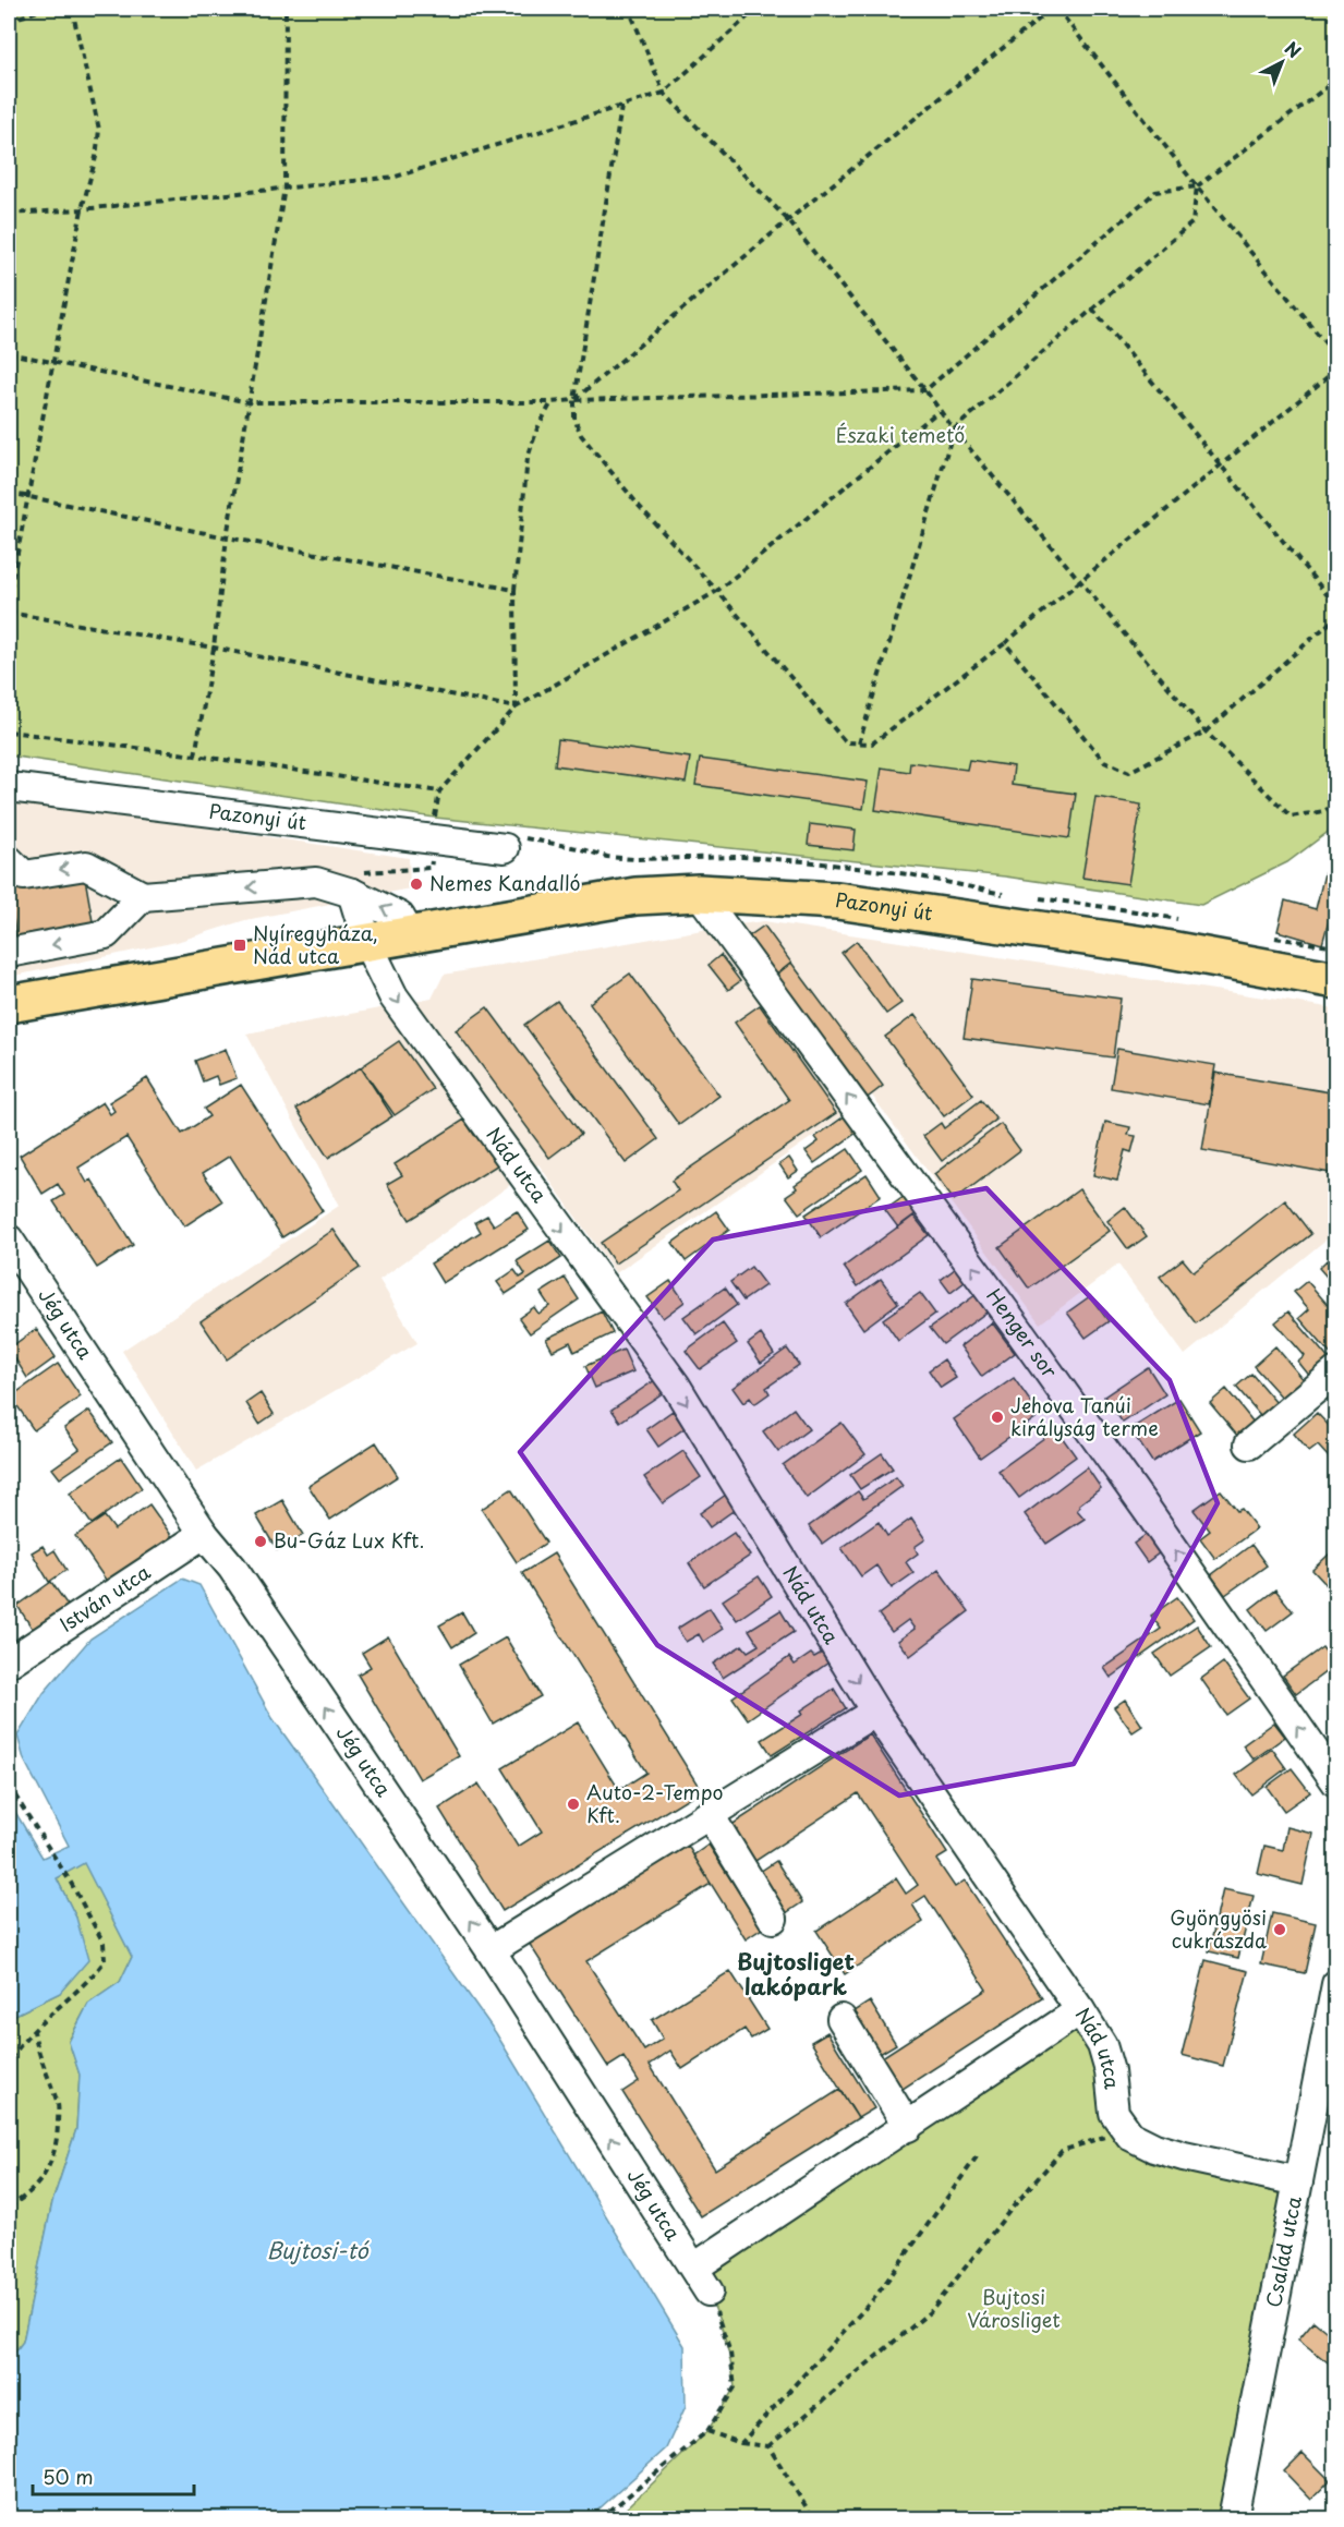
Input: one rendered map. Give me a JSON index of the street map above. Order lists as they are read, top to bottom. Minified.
{"streets":{"main road":["Pazonyi út"],"street":["Nád utca","Jég utca","Henger sor","István utca","Család utca"]},"crossings":[["Pazonyi út","Nád utca"],["Pazonyi út","Henger sor"],["Jég utca","István utca"]],"one_way":["Nád utca","Jég utca","Henger sor"],"districts":["Bujtosliget lakópark"],"water":["Bujtosi-tó"],"parks":["Északi temető","Bujtosi Városliget"],"places":{"other":["Nemes Kandalló","Jehova Tanúi királyság terme","Bu-Gáz Lux Kft.","Auto-2-Tempo Kft.","Gyöngyösi cukrászda"],"transit":["Nyíregyháza, Nád utca"]},"scale_bar":"50 m","north":"top right"}
